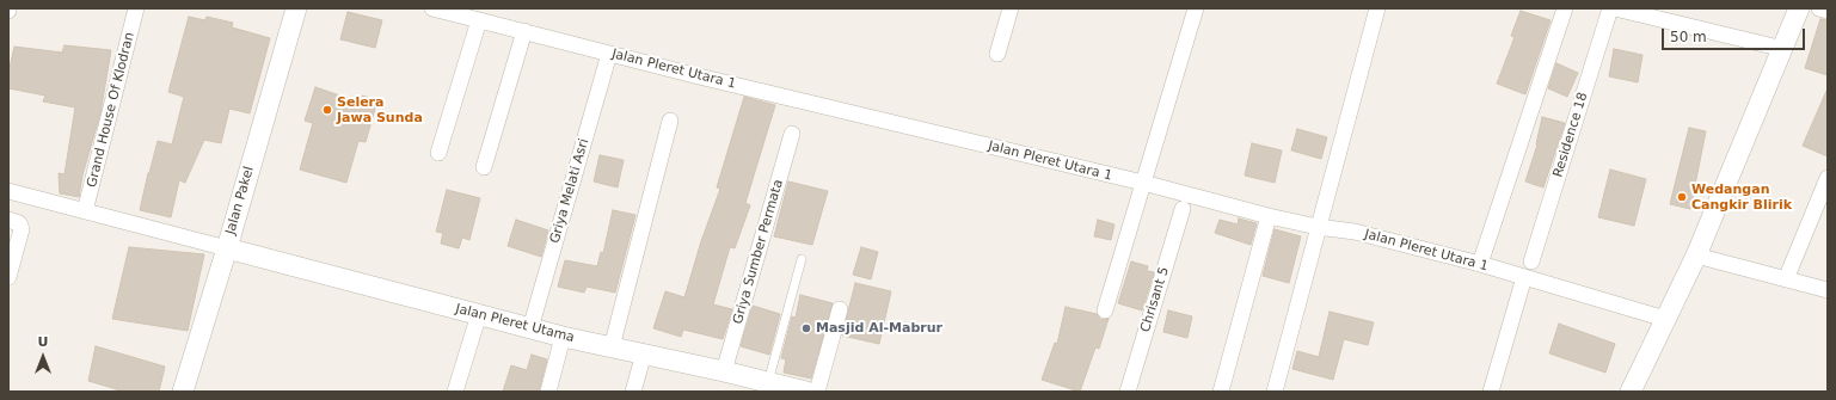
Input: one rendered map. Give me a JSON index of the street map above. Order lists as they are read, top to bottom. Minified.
{"streets":{"street":["Jalan Pleret Utara 1","Grand House Of Klodran","Residence 18","Griya Melati Asri","Jalan Pakel","Griya Sumber Permata","Chrisant 5","Jalan Pleret Utama"]},"crossings":[["Jalan Pleret Utara 1","Griya Melati Asri"],["Griya Melati Asri","Jalan Pleret Utama"],["Jalan Pakel","Jalan Pleret Utama"],["Griya Sumber Permata","Jalan Pleret Utama"]],"places":["Selera Jawa Sunda","Wedangan Cangkir Blirik","Masjid Al-Mabrur"],"scale_bar":"50 m","north":"top"}
